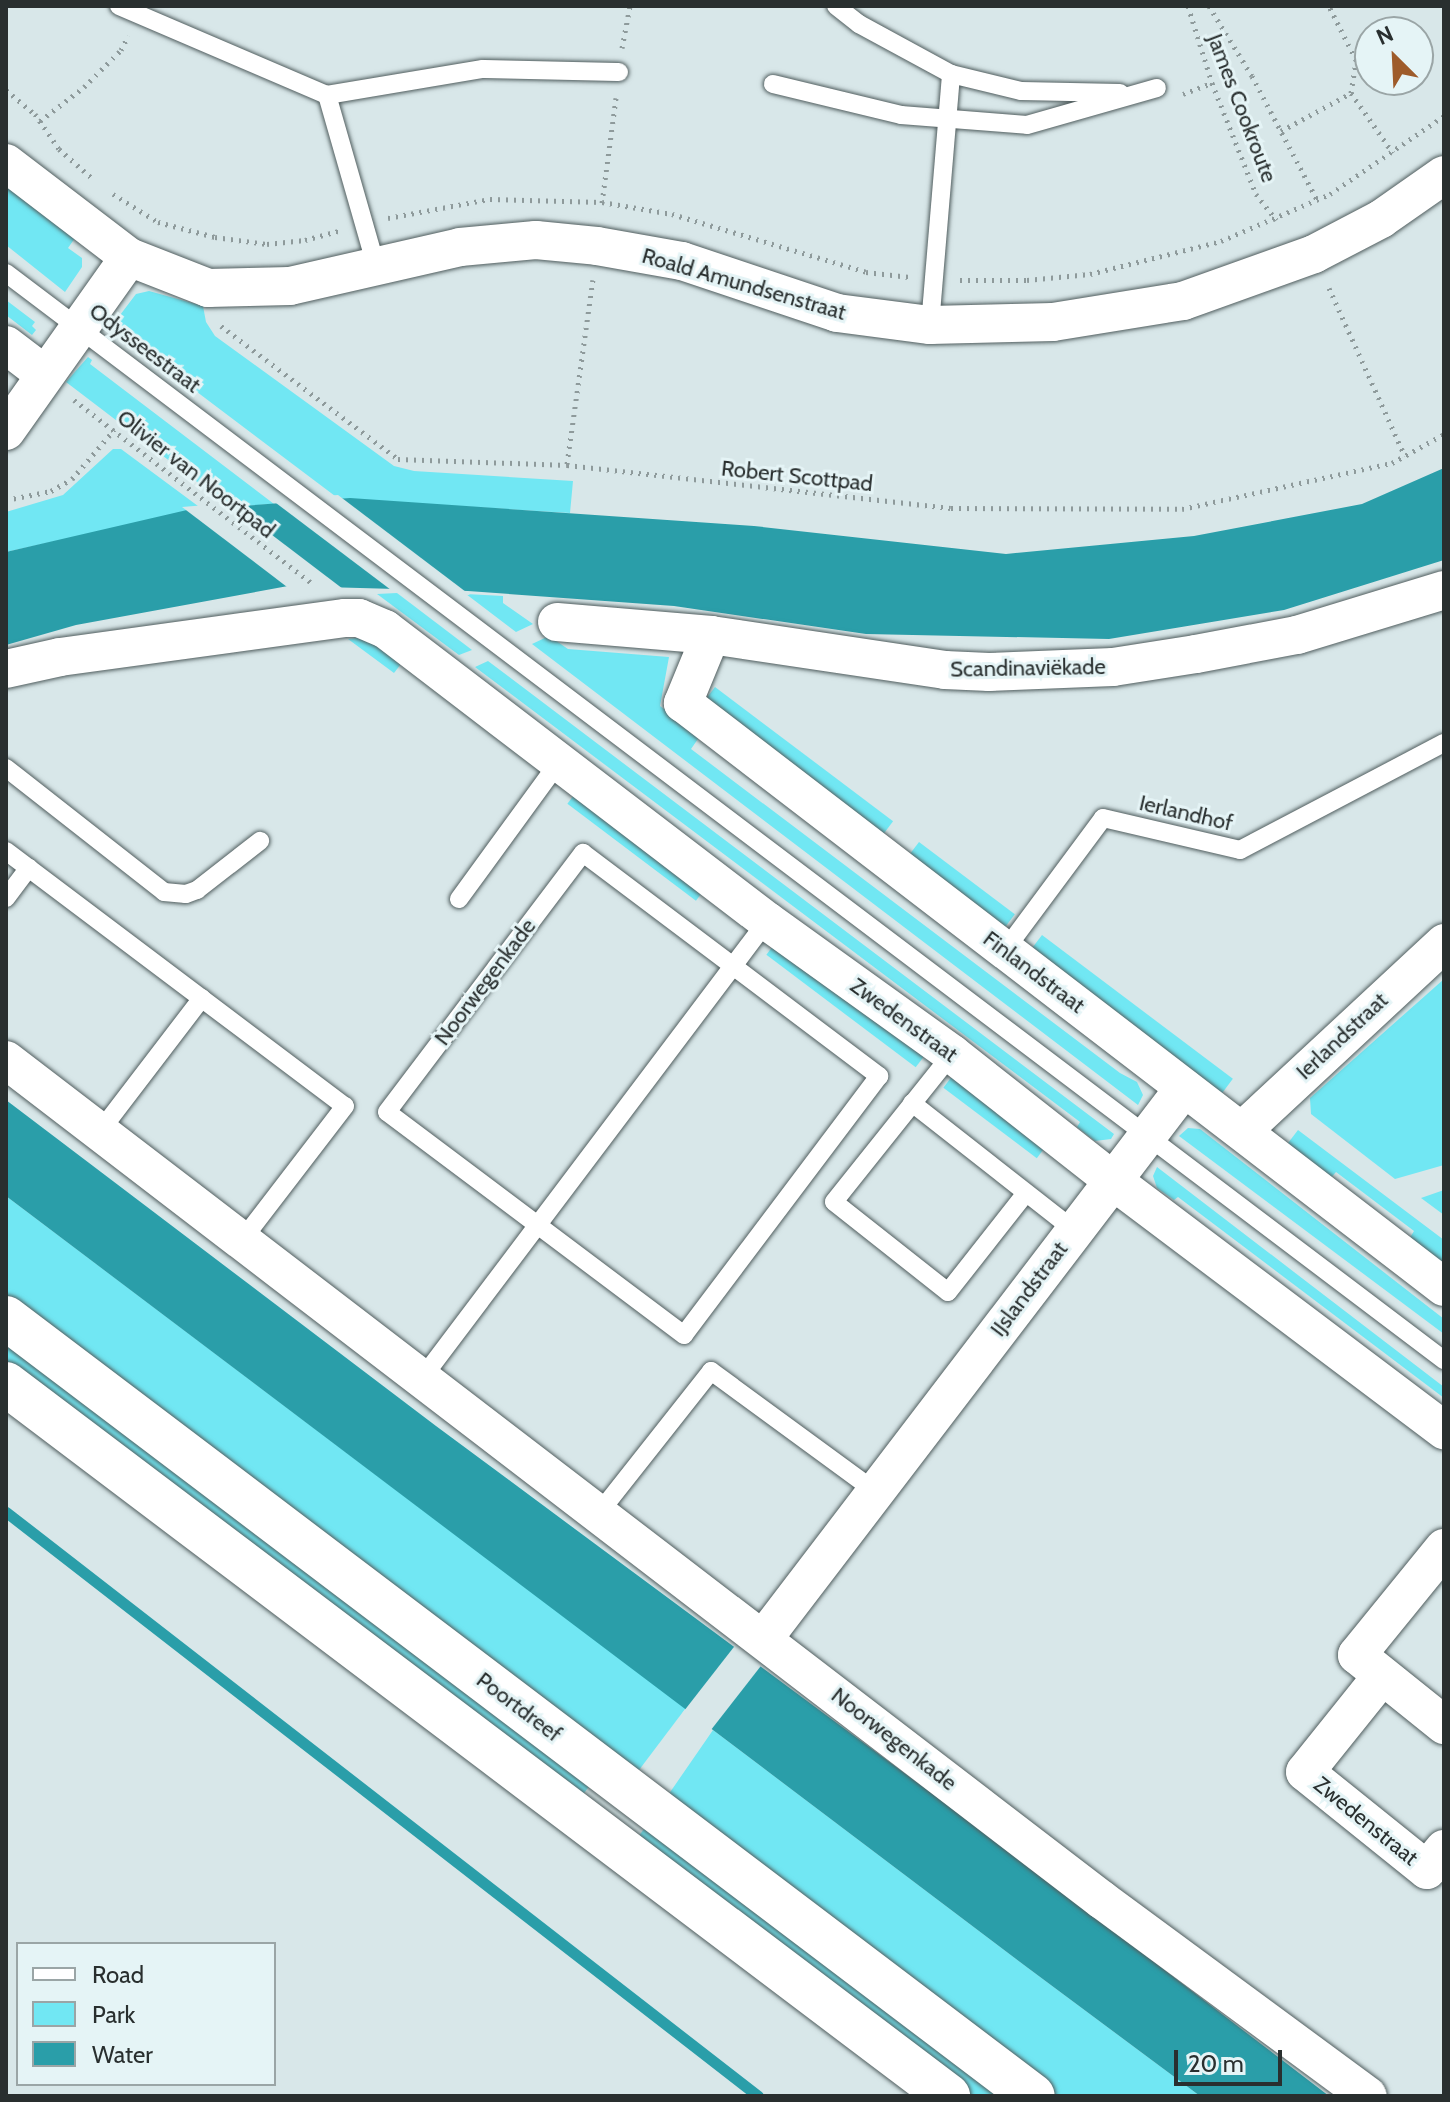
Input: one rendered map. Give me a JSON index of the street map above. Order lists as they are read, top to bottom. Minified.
{"streets":{"main road":["Poortdreef"],"street":["Roald Amundsenstraat","Scandinaviëkade","Finlandstraat","Noorwegenkade","Zwedenstraat","Ierlandstraat","IJslandstraat"],"lane":["Odysseestraat","Ierlandhof"],"path":["James Cookroute","Olivier van Noortpad","Robert Scottpad"]},"crossings":[["James Cookroute","Roald Amundsenstraat"],["James Cookroute","Robert Scottpad"],["Roald Amundsenstraat","Robert Scottpad"],["Odysseestraat","IJslandstraat"],["Scandinaviëkade","Finlandstraat"],["Ierlandhof","Finlandstraat"],["Finlandstraat","Ierlandstraat"],["Finlandstraat","IJslandstraat"],["Noorwegenkade","IJslandstraat"],["Zwedenstraat","IJslandstraat"]],"legend":["Road","Park","Water"],"scale_bar":"20 m","north":"top left"}
